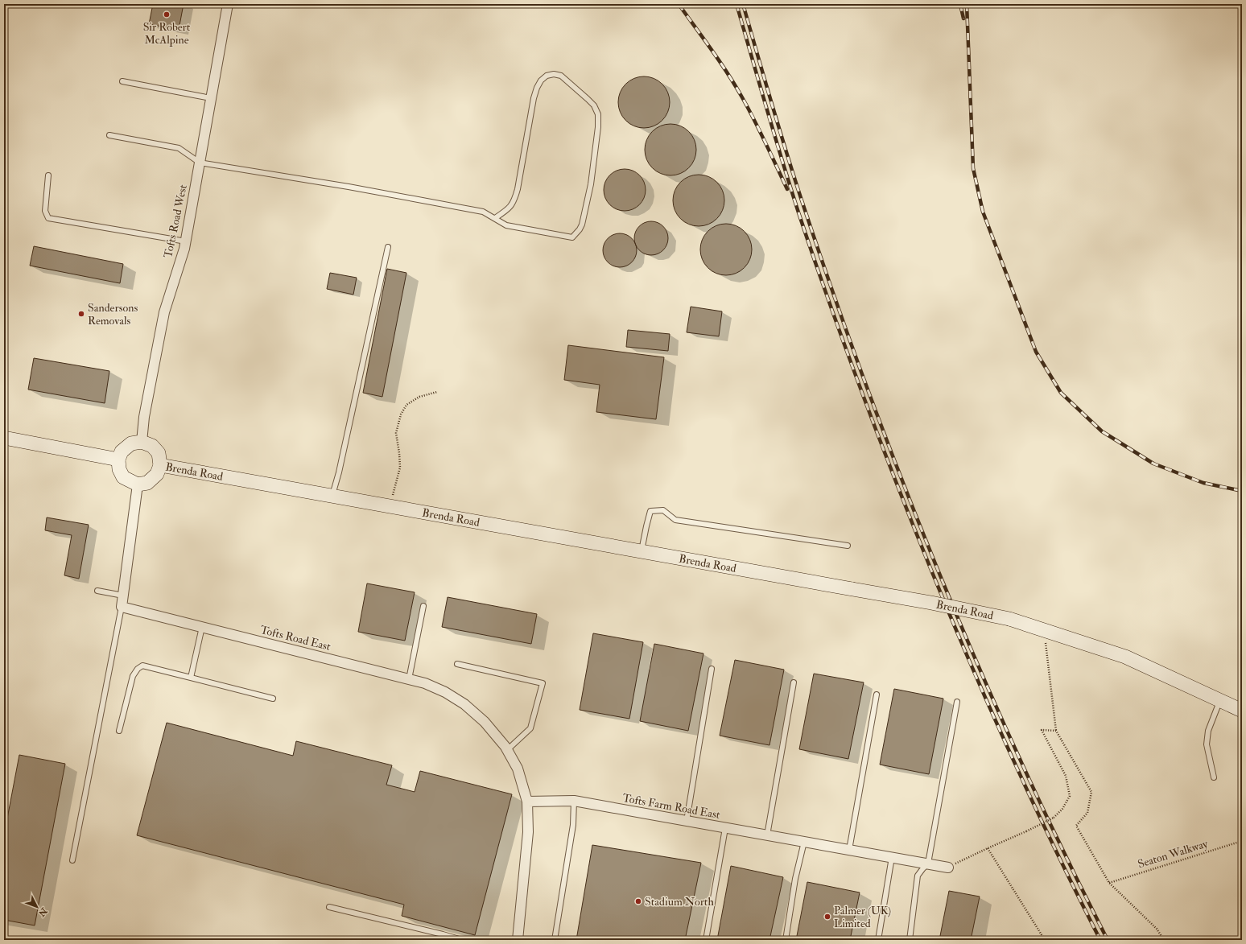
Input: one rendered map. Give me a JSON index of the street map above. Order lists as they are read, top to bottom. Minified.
{"streets":{"main road":["Brenda Road"],"street":["Tofts Road West","Tofts Road East","Tofts Farm Road East"],"path":["Seaton Walkway"]},"crossings":[["Tofts Road West","Brenda Road"],["Tofts Road East","Tofts Farm Road East"]],"places":["Sir Robert McAlpine","Sandersons Removals","Stadium North","Palmer (UK) Limited"],"north":"bottom right"}
